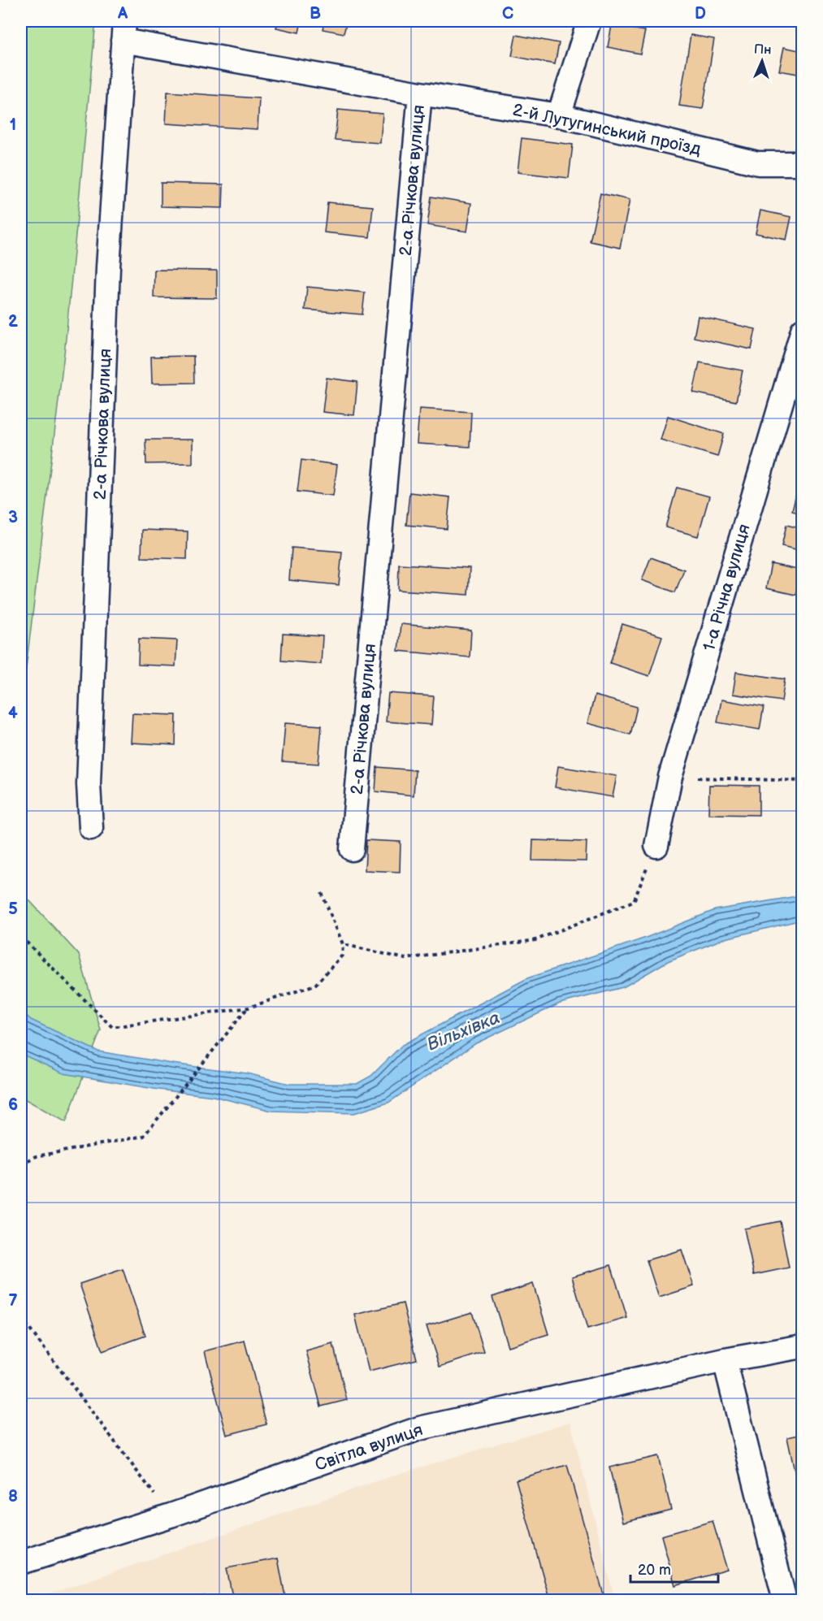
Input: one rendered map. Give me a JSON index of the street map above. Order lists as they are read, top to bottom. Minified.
{"streets":{"street":["2-й Лутугинський проїзд","2-а Річкова вулиця","1-а Річна вулиця","Світла вулиця"]},"crossings":[["2-й Лутугинський проїзд","2-а Річкова вулиця"]],"water":["Вільхівка"],"scale_bar":"20 m","north":"top","grid":{"columns":["A","B","C","D"],"rows":["1","2","3","4","5","6","7","8"]}}
